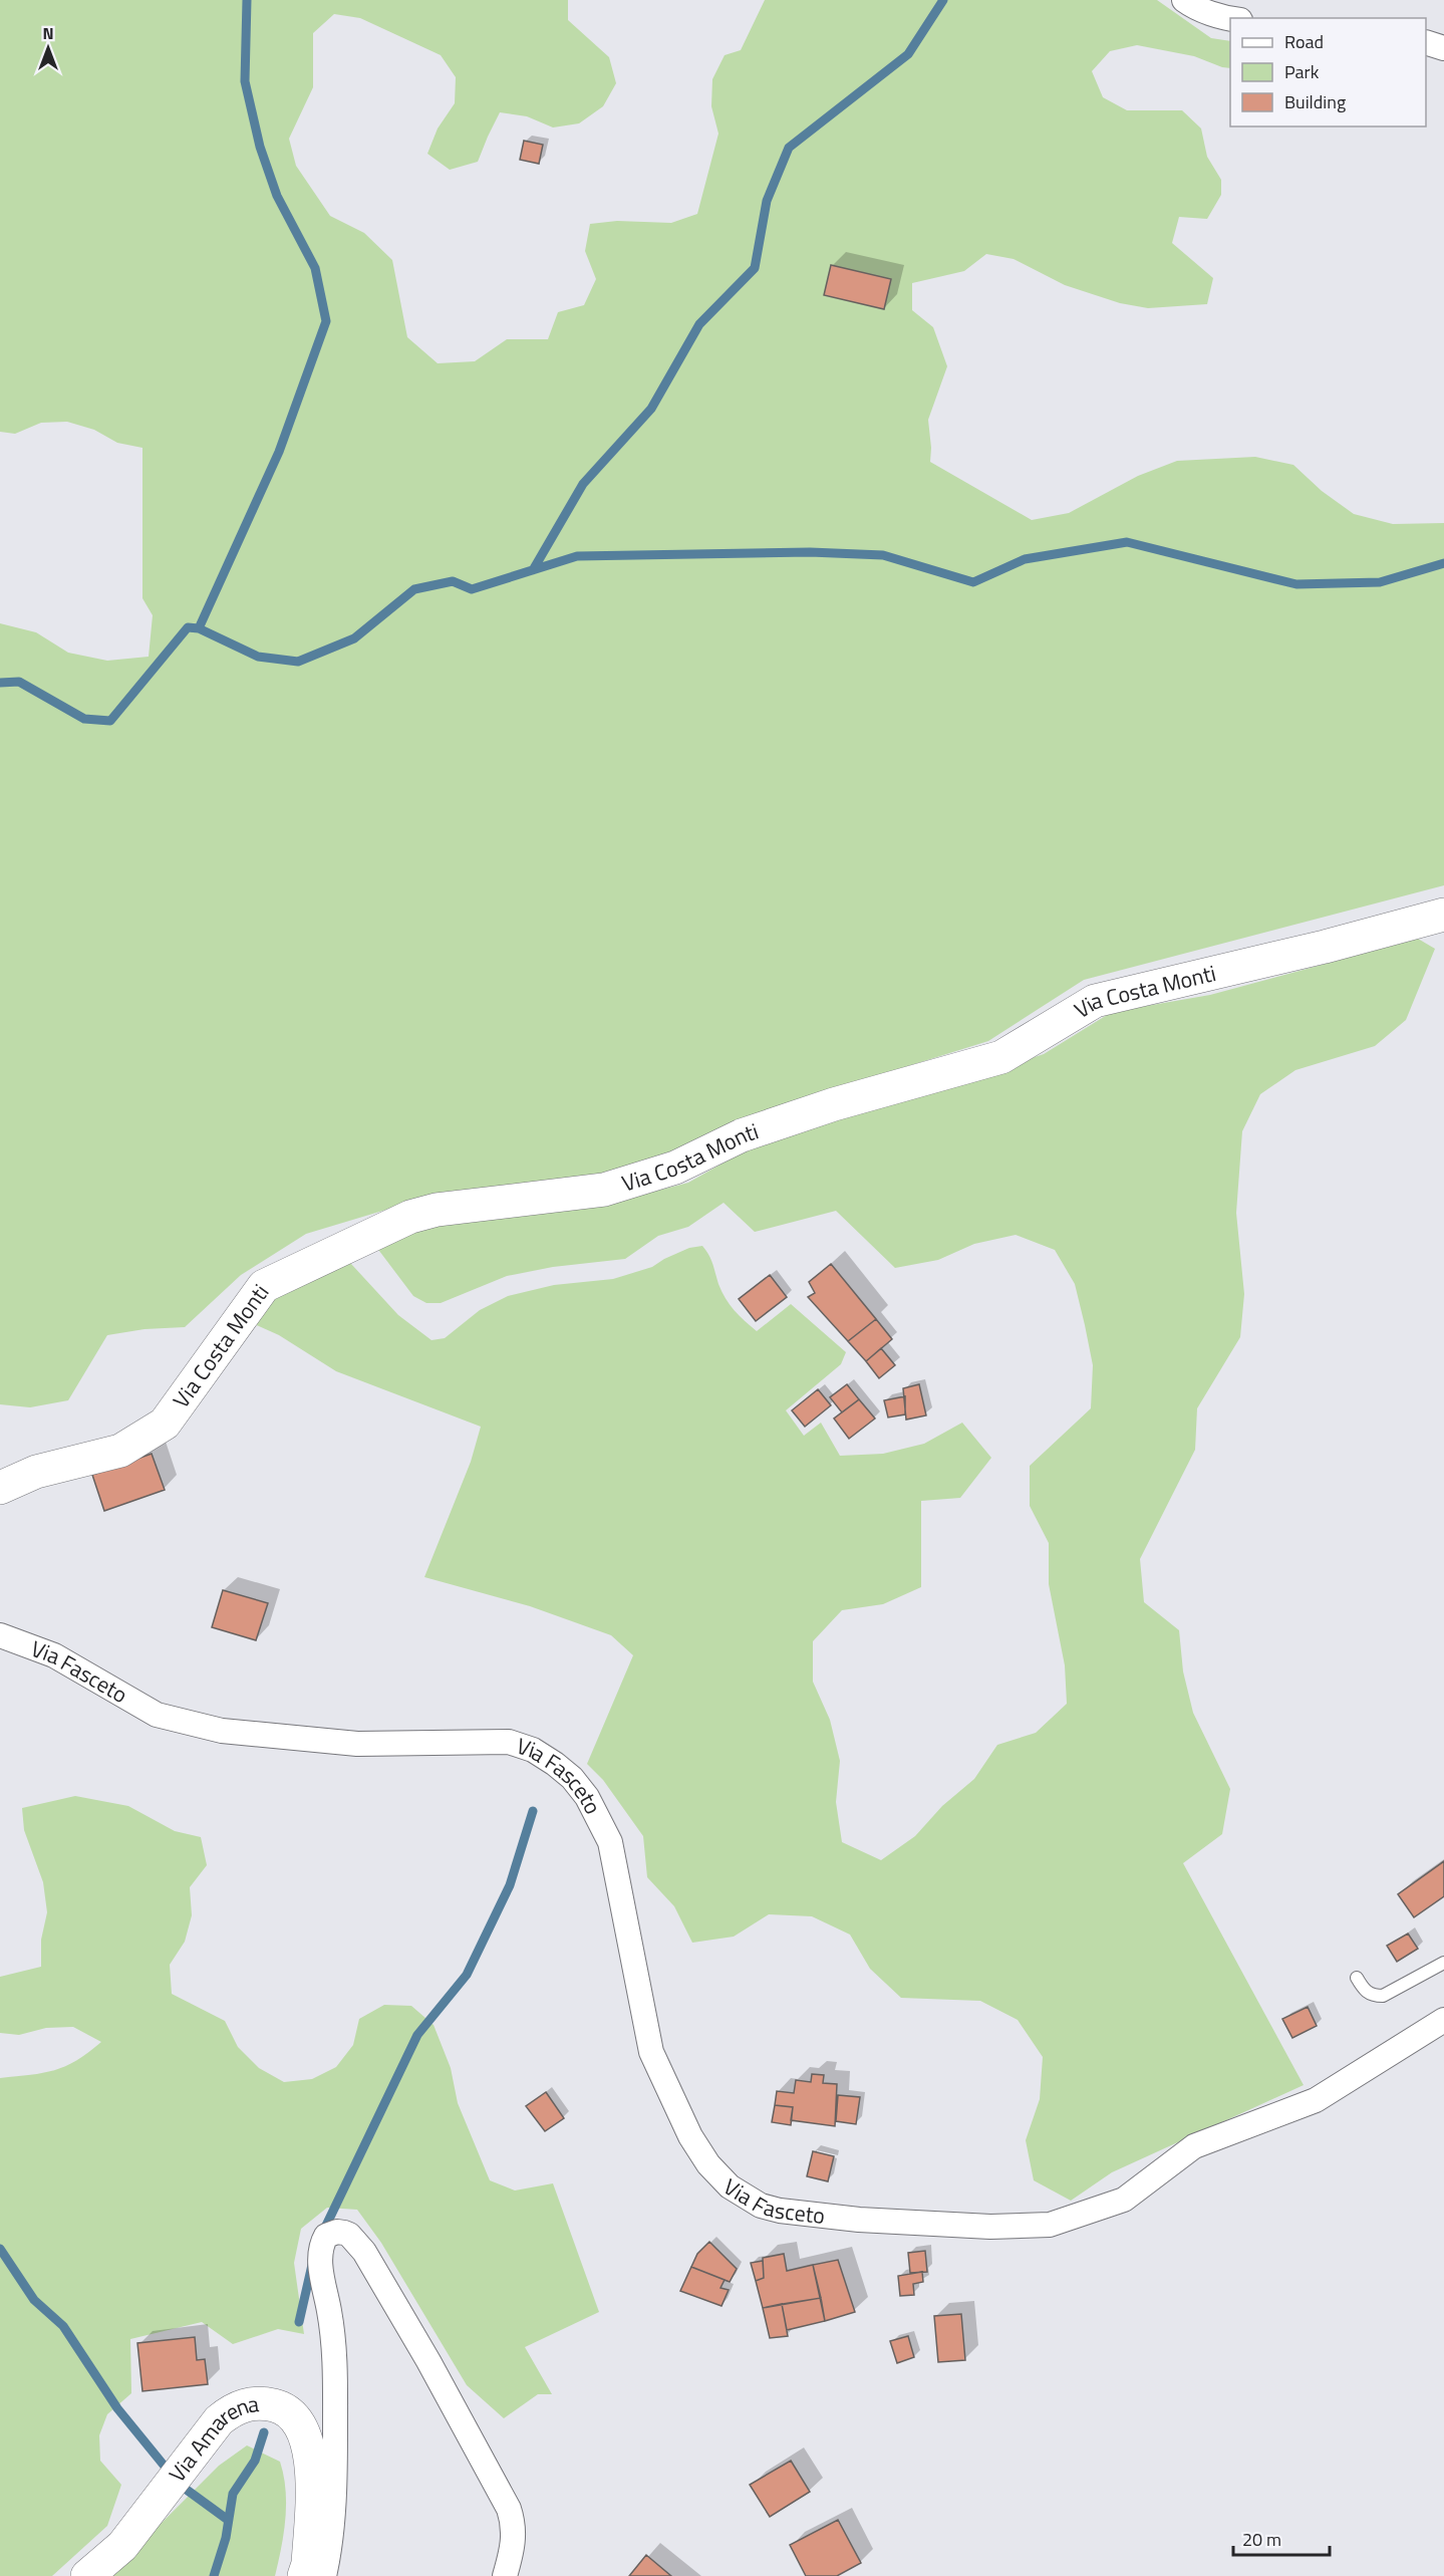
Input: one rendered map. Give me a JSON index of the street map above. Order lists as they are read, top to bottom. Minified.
{"streets":{"street":["Via Costa Monti","Via Fasceto","Via Amarena"]},"legend":["Road","Park","Building"],"scale_bar":"20 m","north":"top"}
